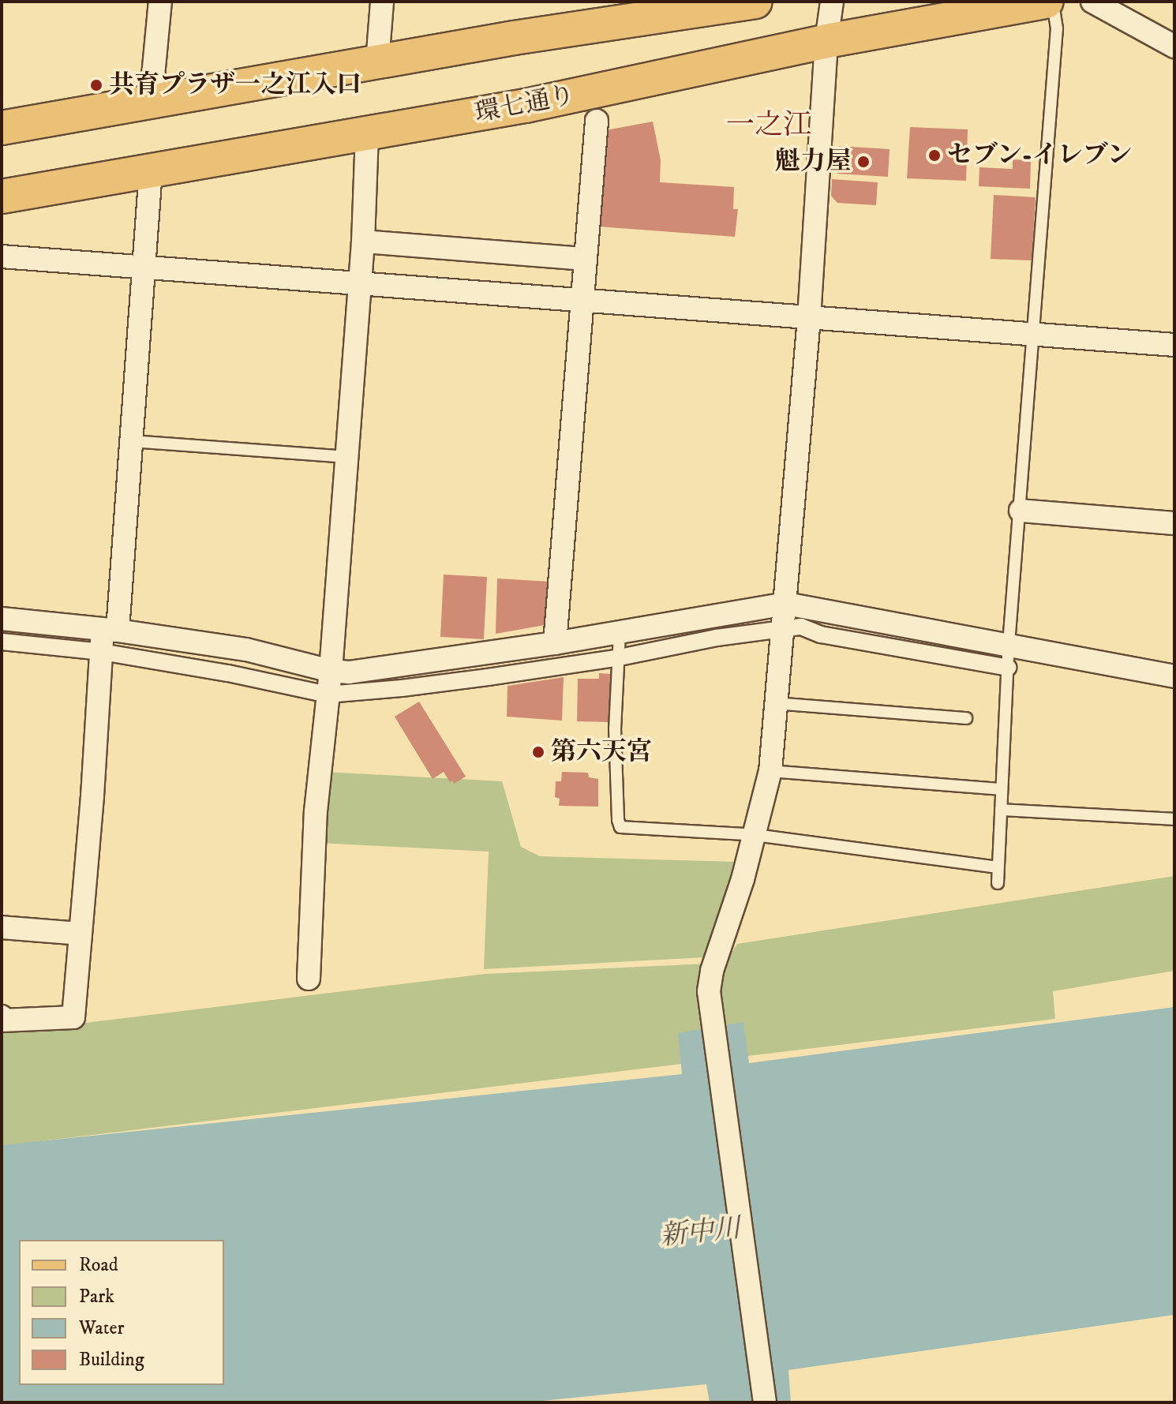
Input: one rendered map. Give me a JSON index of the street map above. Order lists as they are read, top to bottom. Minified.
{"streets":{"main road":["環七通り"]},"districts":["一之江"],"water":["新中川"],"places":["共育プラザ一之江入口","セブン-イレブン","魁力屋","第六天宮"],"legend":["Road","Park","Water","Building"]}
